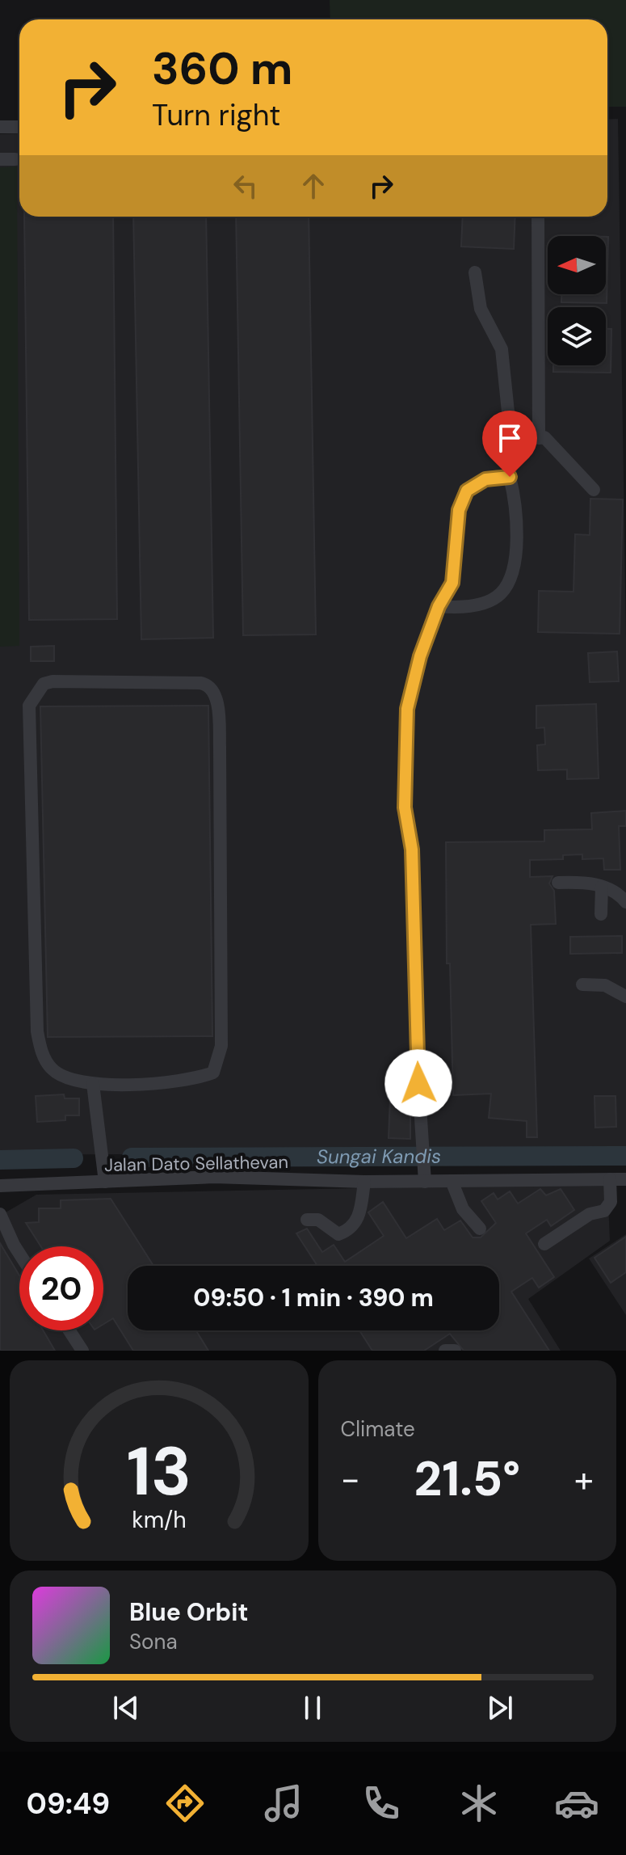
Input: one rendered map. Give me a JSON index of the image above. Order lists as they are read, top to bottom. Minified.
{"streets":{"street":["Jalan Dato Sellathevan"]},"water":["Sungai Kandis"],"north":"left","page":{"turn":["360 m","Turn right"],"limit":"20","trip":"09:50 · 1 min · 390 m","tile":"Climate","heat":["−","21.5°","+"],"song":["Blue Orbit","Sona"],"tabs":"09:49","gauge":["13","km/h"]}}
